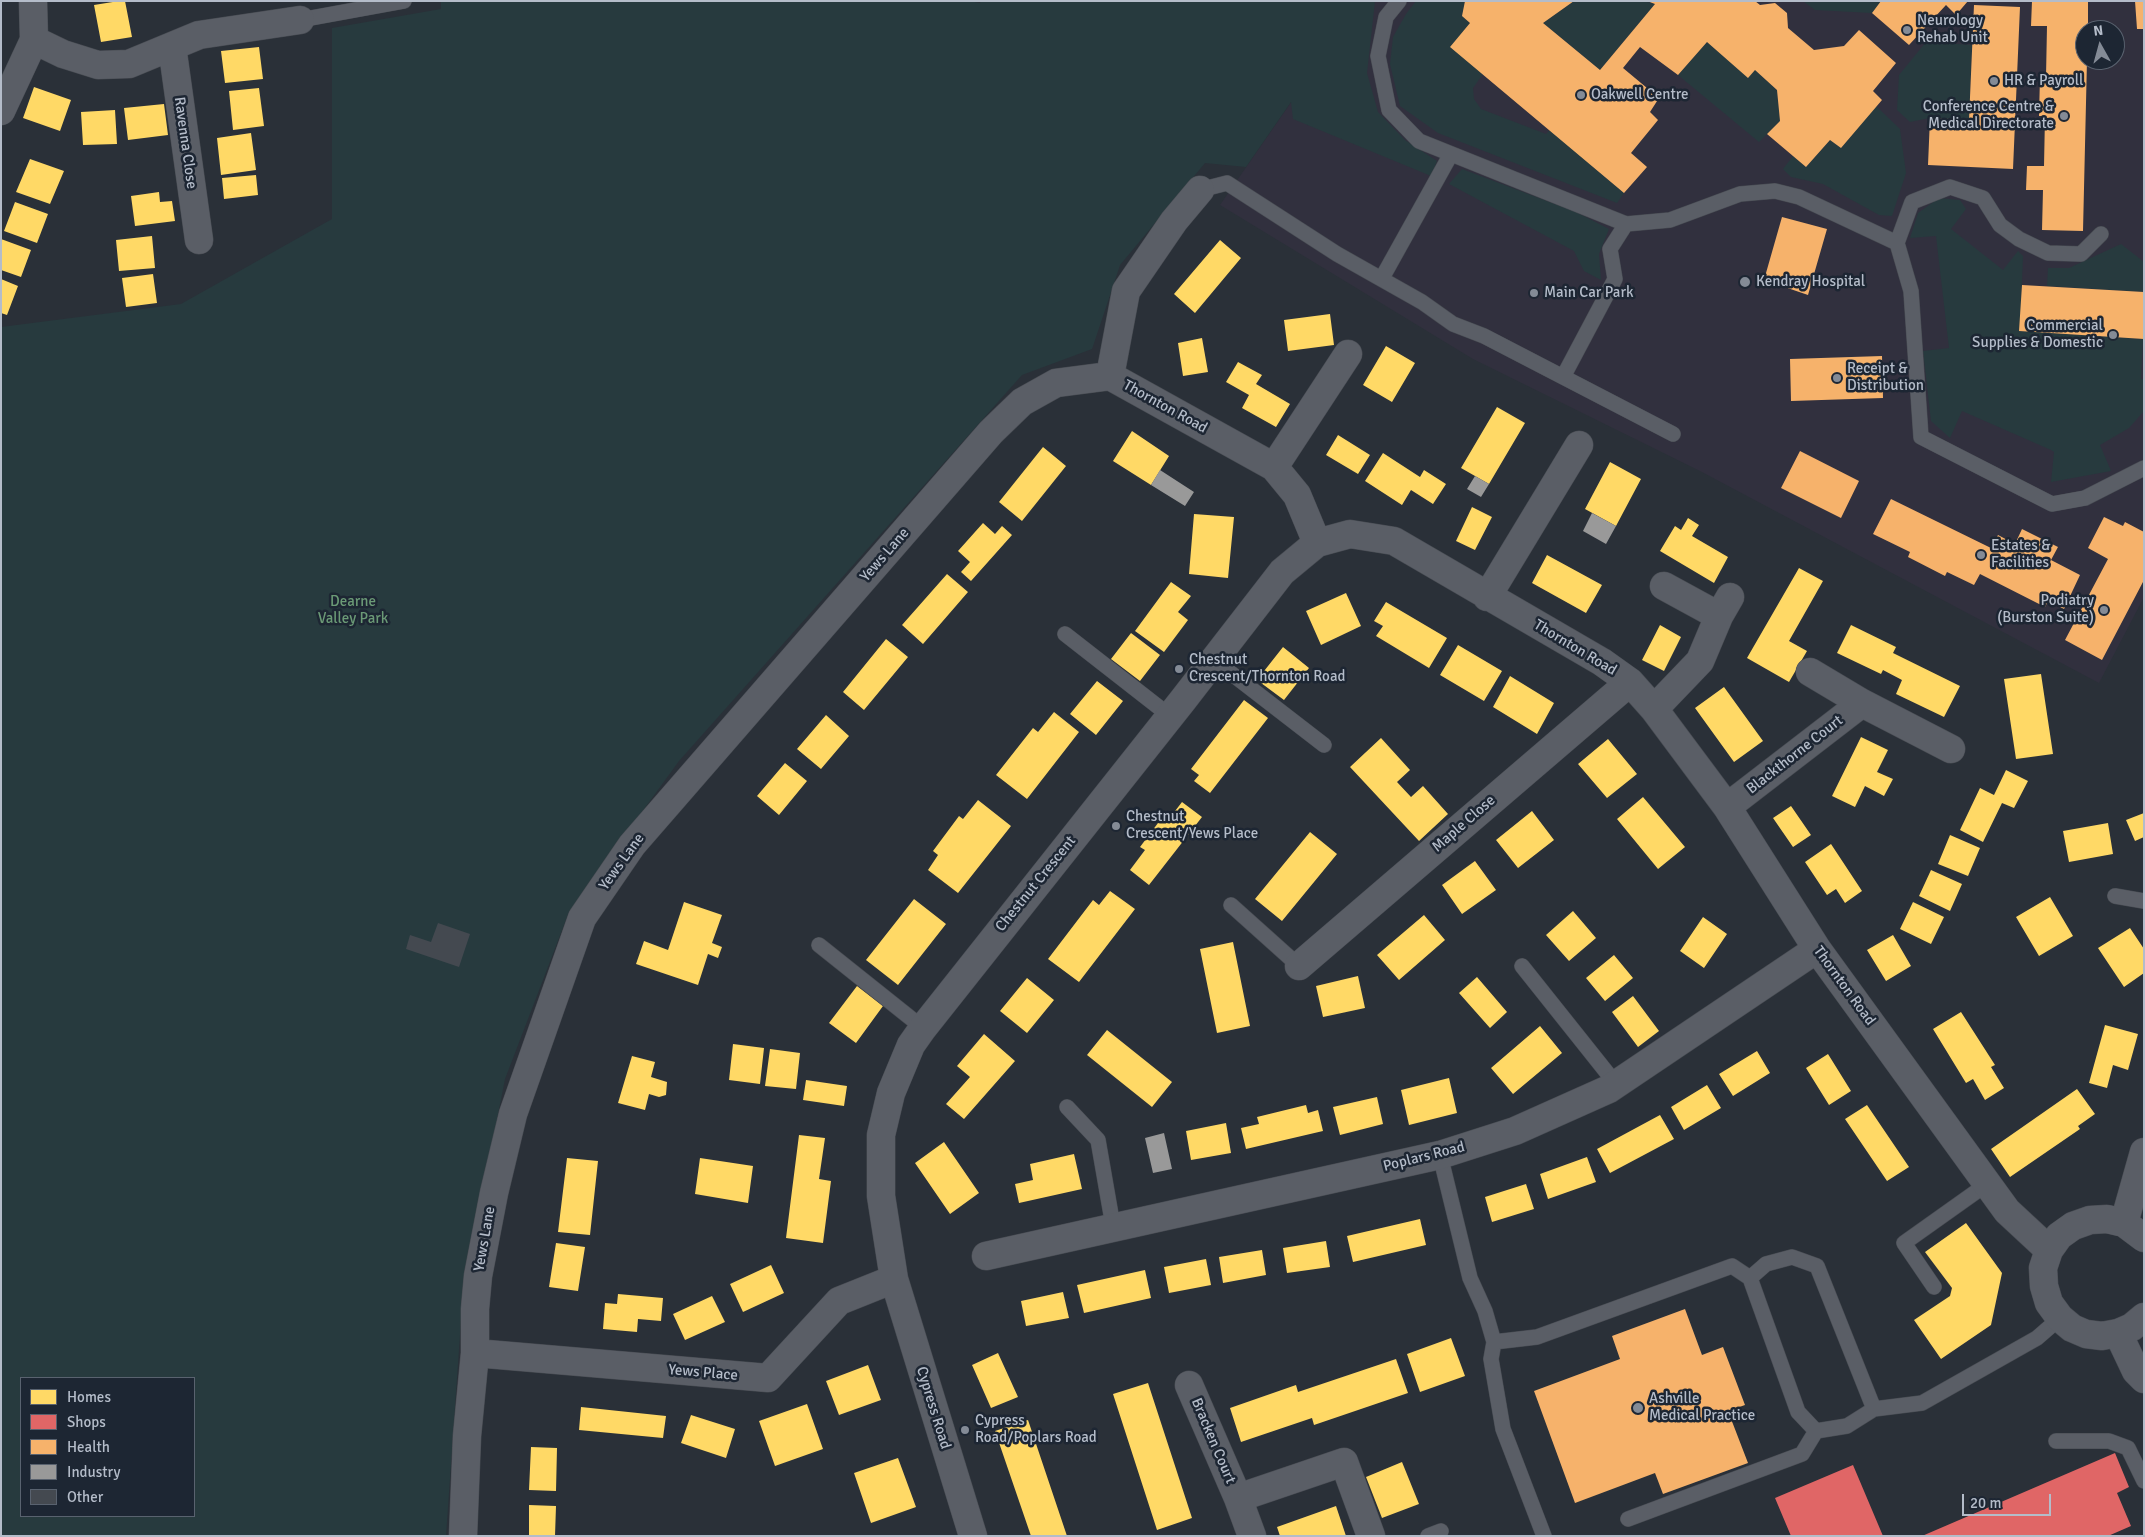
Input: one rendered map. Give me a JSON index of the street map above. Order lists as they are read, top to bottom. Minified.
{"streets":{"street":["Ravenna Close","Thornton Road","Yews Lane","Blackthorne Court","Maple Close","Chestnut Crescent","Poplars Road","Yews Place","Cypress Road","Bracken Court"]},"crossings":[["Thornton Road","Yews Lane"],["Thornton Road","Blackthorne Court"],["Thornton Road","Maple Close"],["Thornton Road","Chestnut Crescent"],["Thornton Road","Poplars Road"],["Yews Lane","Yews Place"],["Chestnut Crescent","Yews Place"],["Chestnut Crescent","Cypress Road"],["Yews Place","Cypress Road"]],"parks":["Dearne Valley Park"],"places":["Neurology Rehab Unit","HR & Payroll","Oakwell Centre","Conference Centre & Medical Directorate","Kendray Hospital","Main Car Park","Commercial Supplies & Domestic","Receipt & Distribution","Estates & Facilities","Podiatry (Burston Suite)","Chestnut Crescent/Thornton Road","Chestnut Crescent/Yews Place","Ashville Medical Practice","Cypress Road/Poplars Road"],"legend":["Homes","Shops","Health","Industry","Other"],"scale_bar":"20 m","north":"top"}
